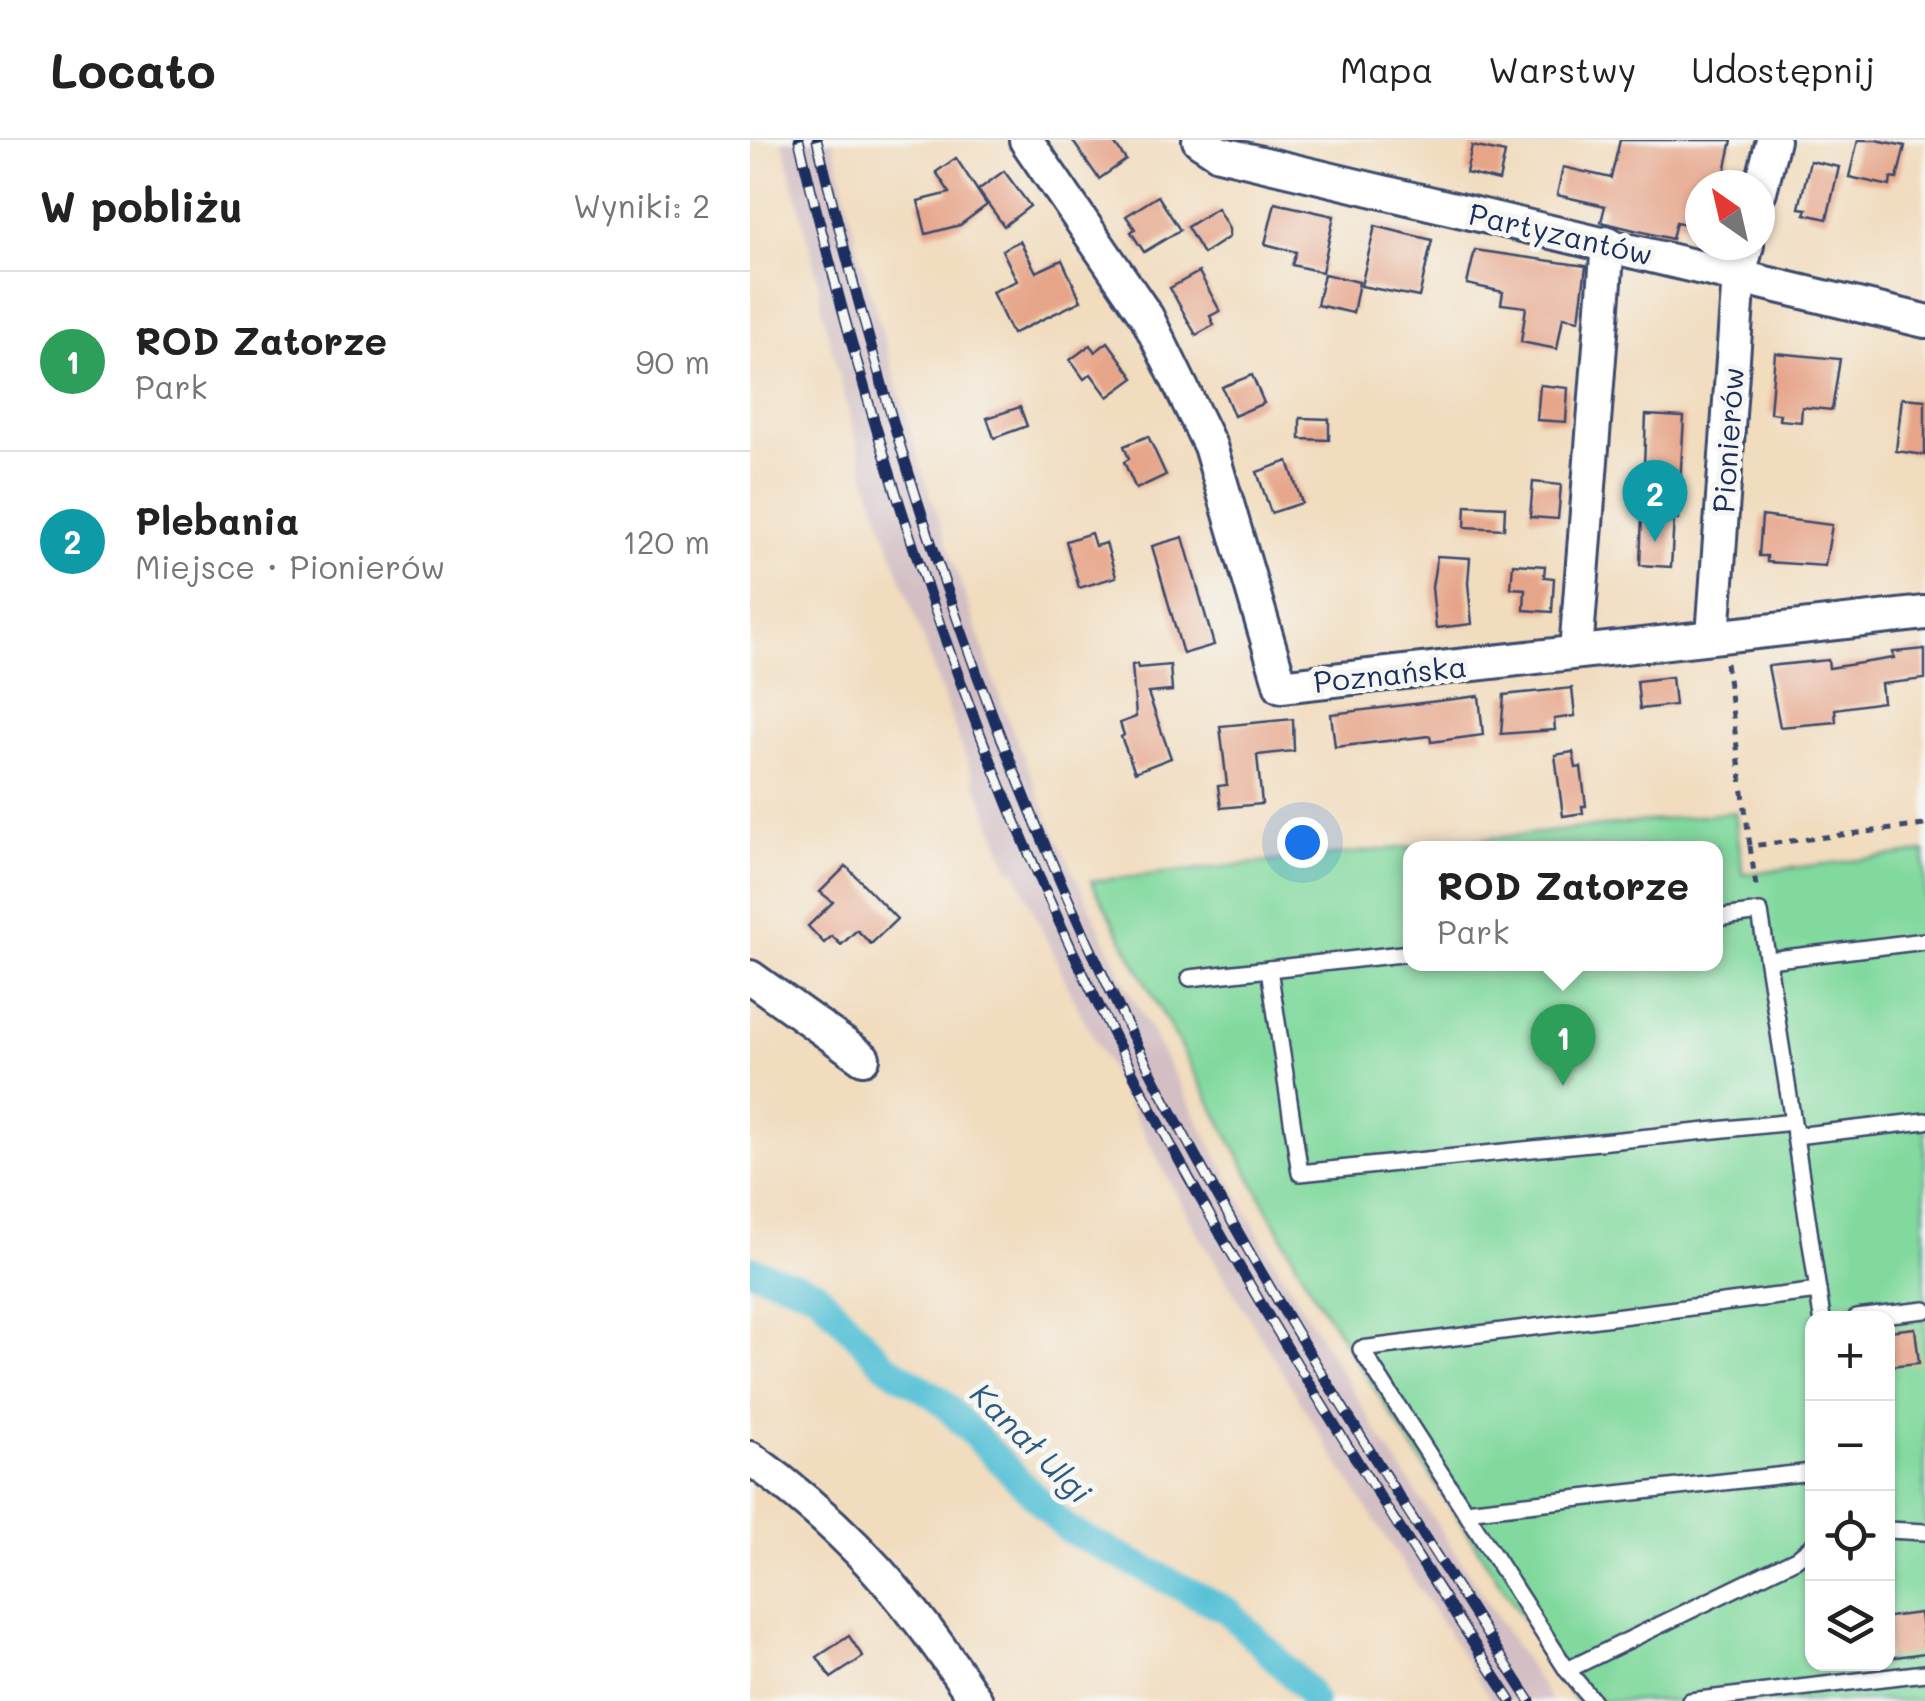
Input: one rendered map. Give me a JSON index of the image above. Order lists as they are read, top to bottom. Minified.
{"streets":{"street":["Partyzantów","Pionierów","Poznańska"]},"crossings":[["Partyzantów","Pionierów"],["Pionierów","Poznańska"]],"water":["Kanał Ulgi"],"north":"top left","page":{"header":"Locato","nav":["Mapa","Warstwy","Udostępnij"],"heading":["W pobliżu","Wyniki: 2"],"list":[{"mark":"1","name":"ROD Zatorze","note":"Park","value":"90 m"},{"mark":"2","name":"Plebania","note":"Miejsce · Pionierów","value":"120 m"}],"pins":["2","1"],"popup":["ROD Zatorze","Park"],"map_buttons":["+","−"]}}
